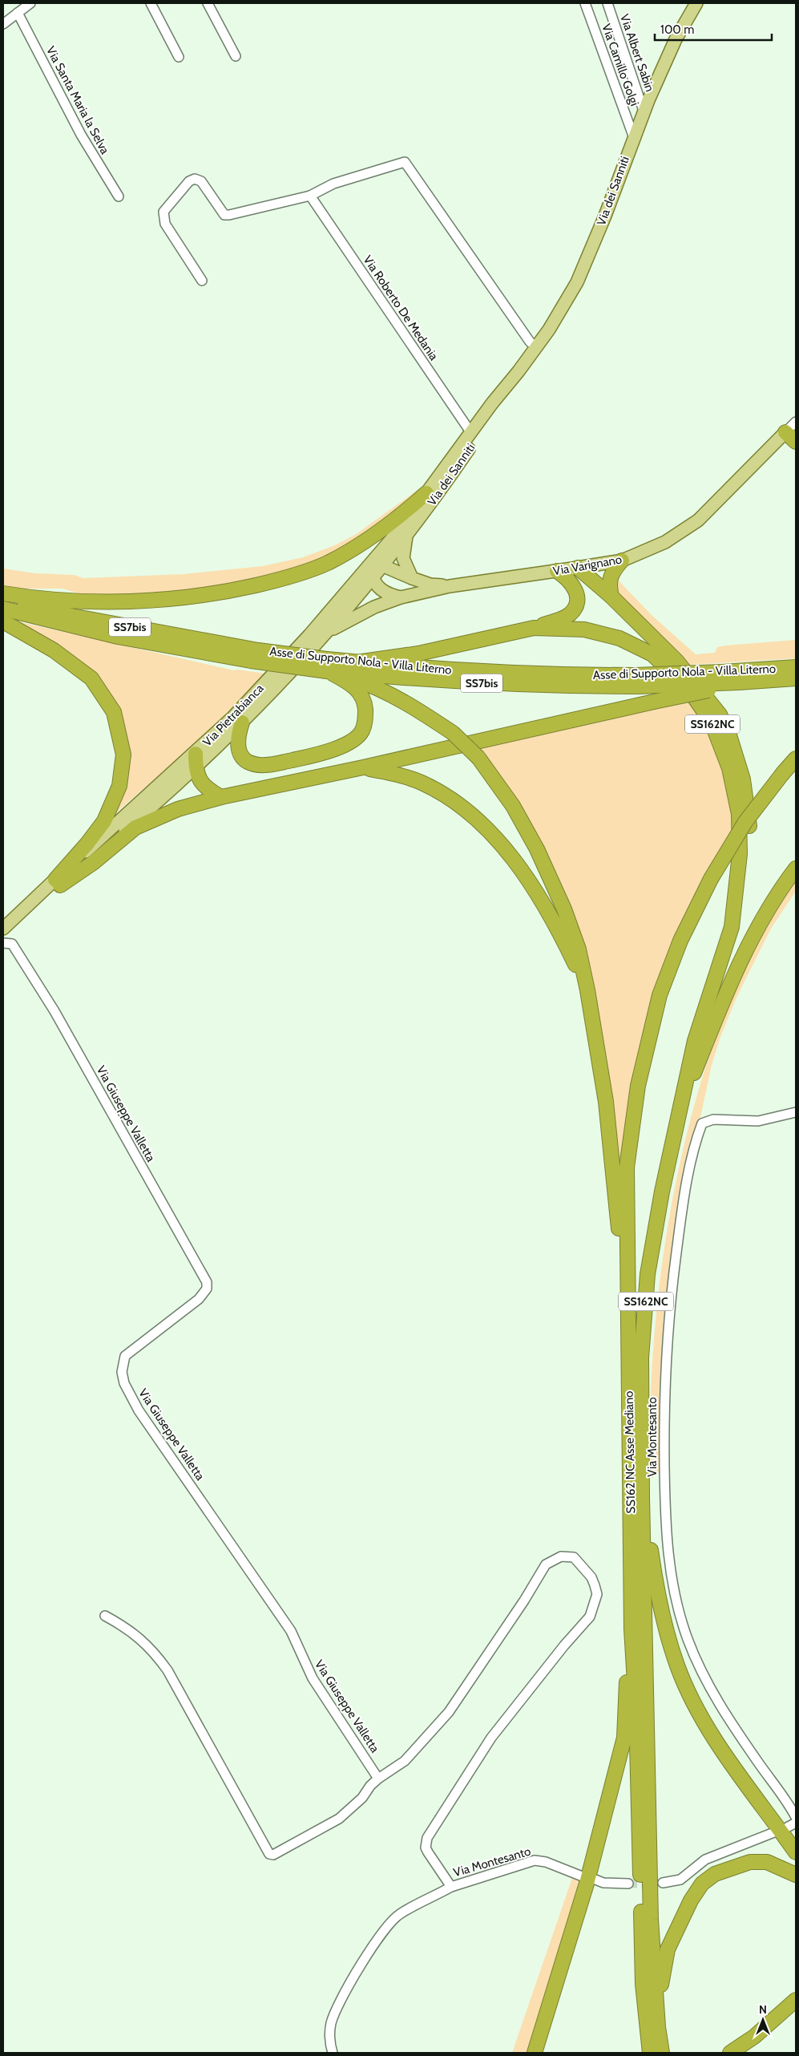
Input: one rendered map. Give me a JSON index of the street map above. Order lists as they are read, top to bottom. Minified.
{"streets":{"highway":["SS7bis","Asse di Supporto Nola - Villa Literno","SS162NC","SS162 NC Asse Mediano"],"main road":["Via dei Sanniti","Via Varignano","Via Pietrabianca"],"street":["Via Albert Sabin","Via Camillo Golgi","Via Santa Maria la Selva","Via Roberto De Medania","Via Giuseppe Valletta","Via Montesanto"]},"crossings":[["Via Albert Sabin","Via dei Sanniti"],["Via Camillo Golgi","Via dei Sanniti"],["Via dei Sanniti","Via Roberto De Medania"],["Via dei Sanniti","Via Pietrabianca"],["Via Varignano","Via Pietrabianca"],["Asse di Supporto Nola - Villa Literno","SS162NC"]],"scale_bar":"100 m","north":"top"}
